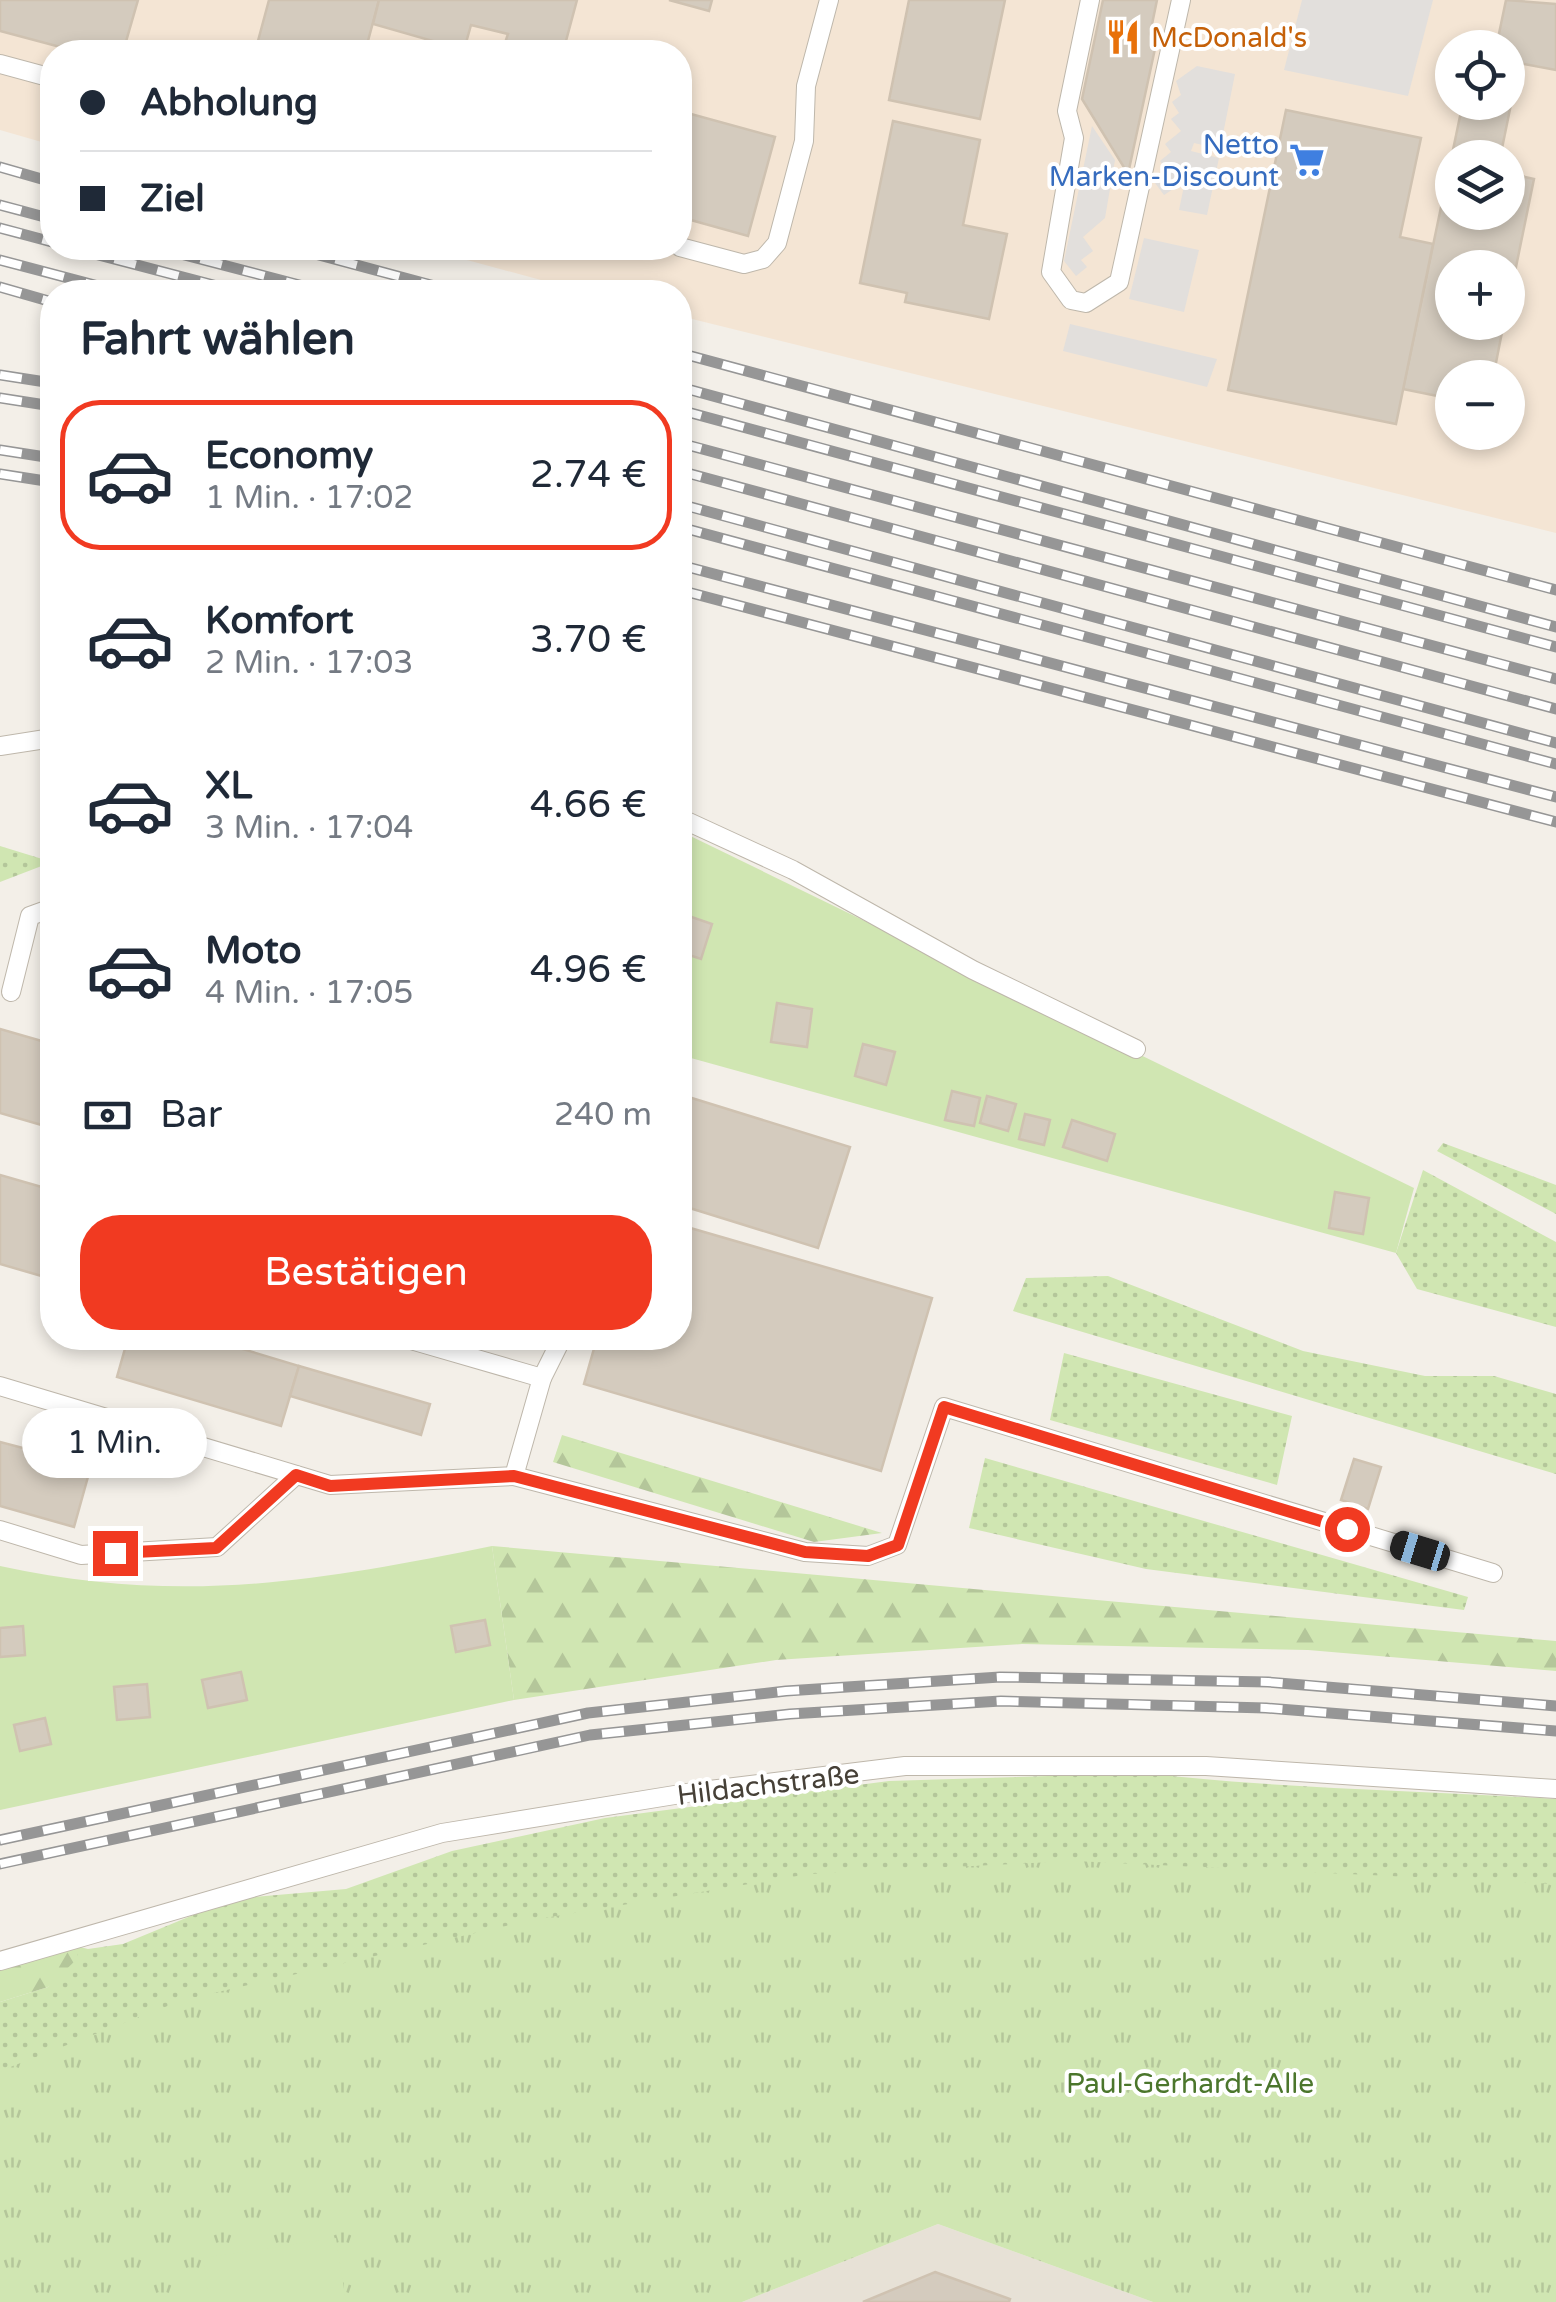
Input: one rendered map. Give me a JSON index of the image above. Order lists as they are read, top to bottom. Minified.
{"streets":{"lane":["Hildachstraße"]},"parks":["Paul-Gerhardt-Alle"],"places":{"restaurant":["McDonald's"],"supermarket":["Netto Marken-Discount"]},"page":{"map_buttons":["+","−"],"banner":["Abholung","Ziel"],"heading":"Fahrt wählen","list":[{"name":"Economy","note":"1 Min. · 17:02","value":"2.74 €"},{"name":"Komfort","note":"2 Min. · 17:03","value":"3.70 €"},{"name":"XL","note":"3 Min. · 17:04","value":"4.66 €"},{"name":"Moto","note":"4 Min. · 17:05","value":"4.96 €"}],"pay":["Bar","240 m"],"buttons":"Bestätigen","bubble":"1 Min."}}
